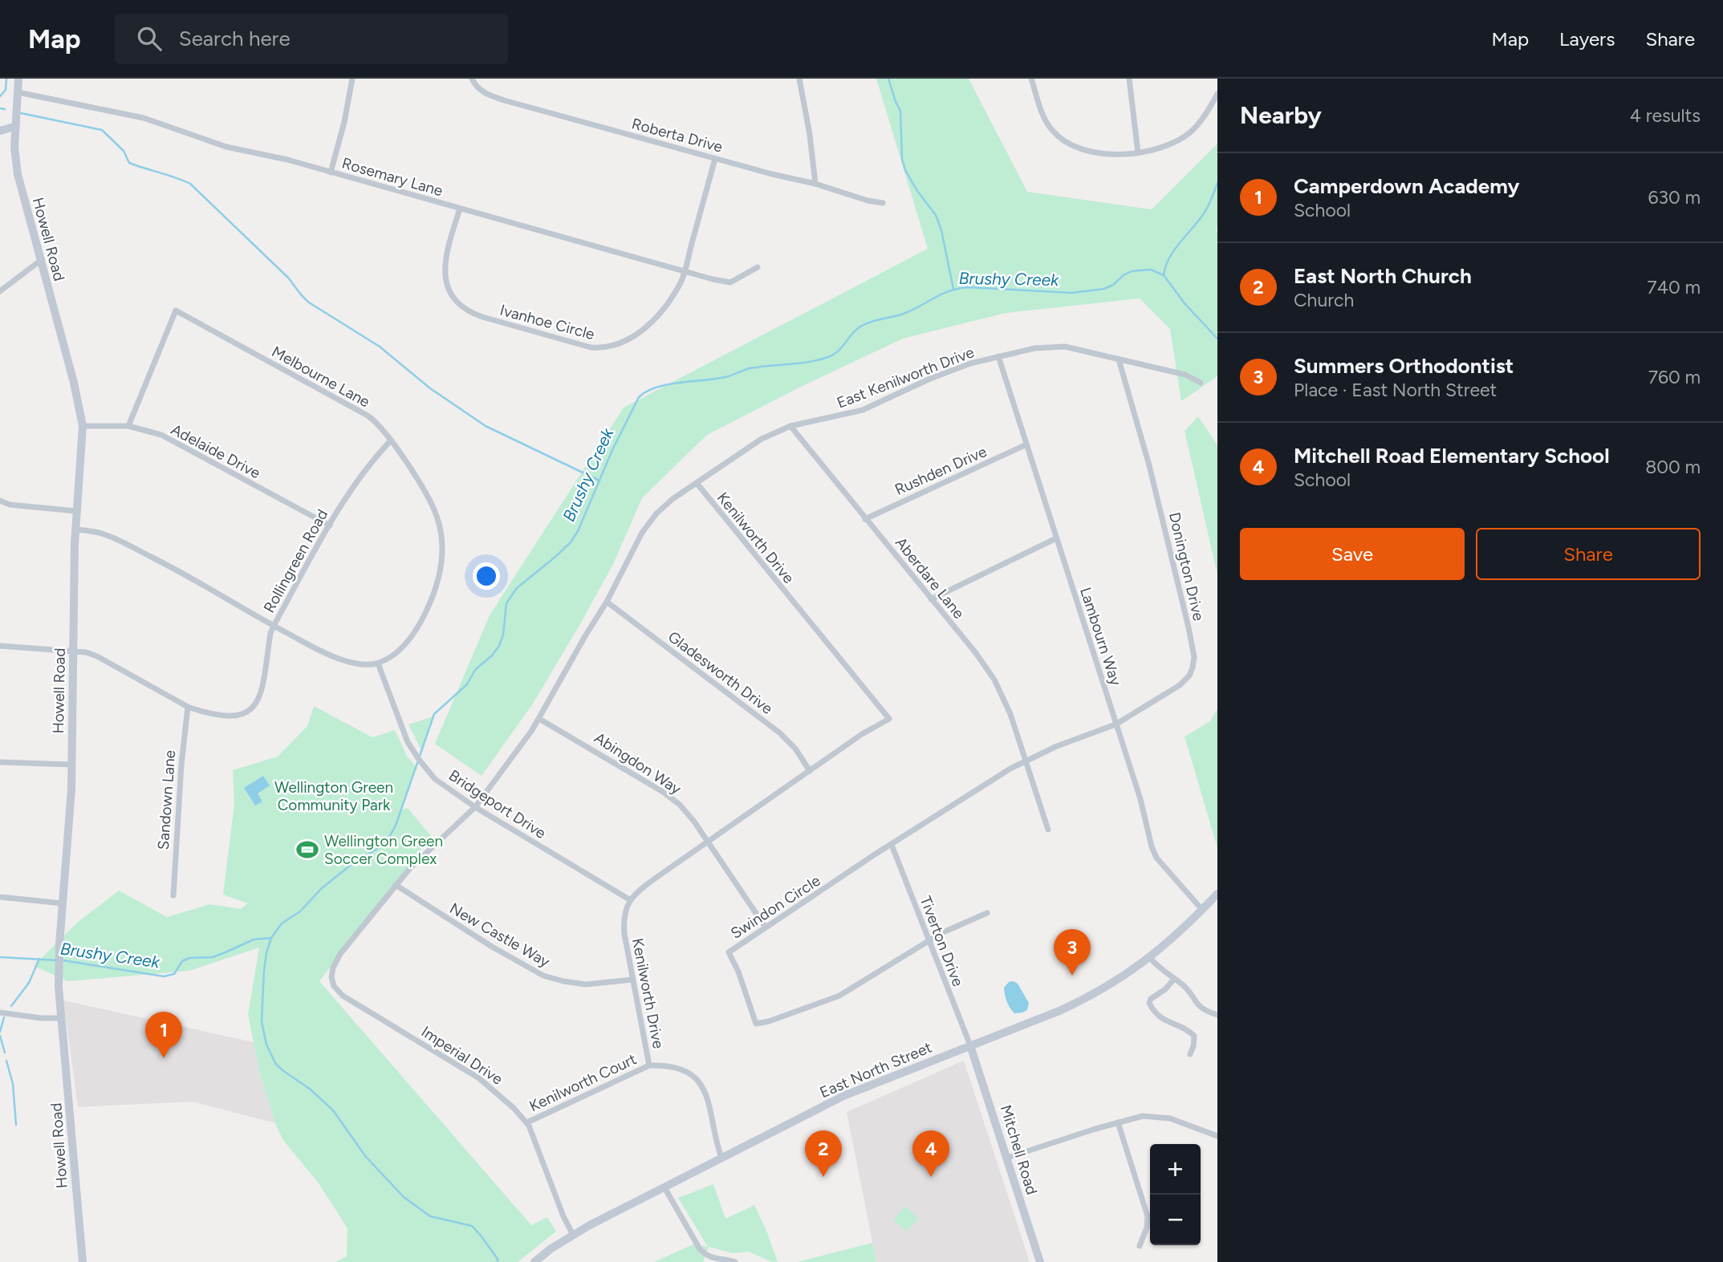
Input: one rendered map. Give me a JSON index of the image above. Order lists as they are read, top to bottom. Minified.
{"streets":{"main road":["Howell Road","East North Street","Mitchell Road"],"street":["Roberta Drive","Rosemary Lane","Ivanhoe Circle","Melbourne Lane","East Kenilworth Drive","Adelaide Drive","Rushden Drive","Kenilworth Drive","Rollingreen Road","Donington Drive","Aberdare Lane","Lambourn Way","Gladesworth Drive","Abingdon Way","Sandown Lane","Bridgeport Drive","Swindon Circle","New Castle Way","Tiverton Drive","Imperial Drive","Kenilworth Court"]},"crossings":[["Roberta Drive","Ivanhoe Circle"],["Rosemary Lane","Howell Road"],["Rosemary Lane","Ivanhoe Circle"],["Howell Road","Adelaide Drive"],["Howell Road","Rollingreen Road"],["Melbourne Lane","Adelaide Drive"],["Melbourne Lane","Rollingreen Road"],["Melbourne Lane","Bridgeport Drive"],["East Kenilworth Drive","Kenilworth Drive"],["East Kenilworth Drive","Donington Drive"],["East Kenilworth Drive","Aberdare Lane"],["East Kenilworth Drive","Lambourn Way"],["Adelaide Drive","Rollingreen Road"],["Rushden Drive","Aberdare Lane"],["Rushden Drive","Lambourn Way"],["Kenilworth Drive","Gladesworth Drive"],["Kenilworth Drive","Abingdon Way"],["Kenilworth Drive","Bridgeport Drive"],["Kenilworth Drive","New Castle Way"],["Kenilworth Drive","Kenilworth Court"],["Rollingreen Road","Sandown Lane"],["Donington Drive","Aberdare Lane"],["Donington Drive","Lambourn Way"],["Donington Drive","Swindon Circle"],["Donington Drive","Tiverton Drive"],["Lambourn Way","East North Street"],["Abingdon Way","Swindon Circle"],["Swindon Circle","Tiverton Drive"],["New Castle Way","Imperial Drive"],["Tiverton Drive","East North Street"],["Tiverton Drive","Mitchell Road"],["Imperial Drive","East North Street"],["Imperial Drive","Kenilworth Court"],["East North Street","Kenilworth Court"],["East North Street","Mitchell Road"]],"water":["Brushy Creek"],"parks":["Wellington Green Community Park"],"places":{"sports":["Wellington Green Soccer Complex"]},"page":{"header":"Map","search":"Search here","nav":["Map","Layers","Share"],"heading":["Nearby","4 results"],"list":[{"mark":"1","name":"Camperdown Academy","note":"School","value":"630 m"},{"mark":"2","name":"East North Church","note":"Church","value":"740 m"},{"mark":"3","name":"Summers Orthodontist","note":"Place · East North Street","value":"760 m"},{"mark":"4","name":"Mitchell Road Elementary School","note":"School","value":"800 m"}],"buttons":["Save","Share"],"pins":["3","1","2","4"],"map_buttons":["+","−"]}}
